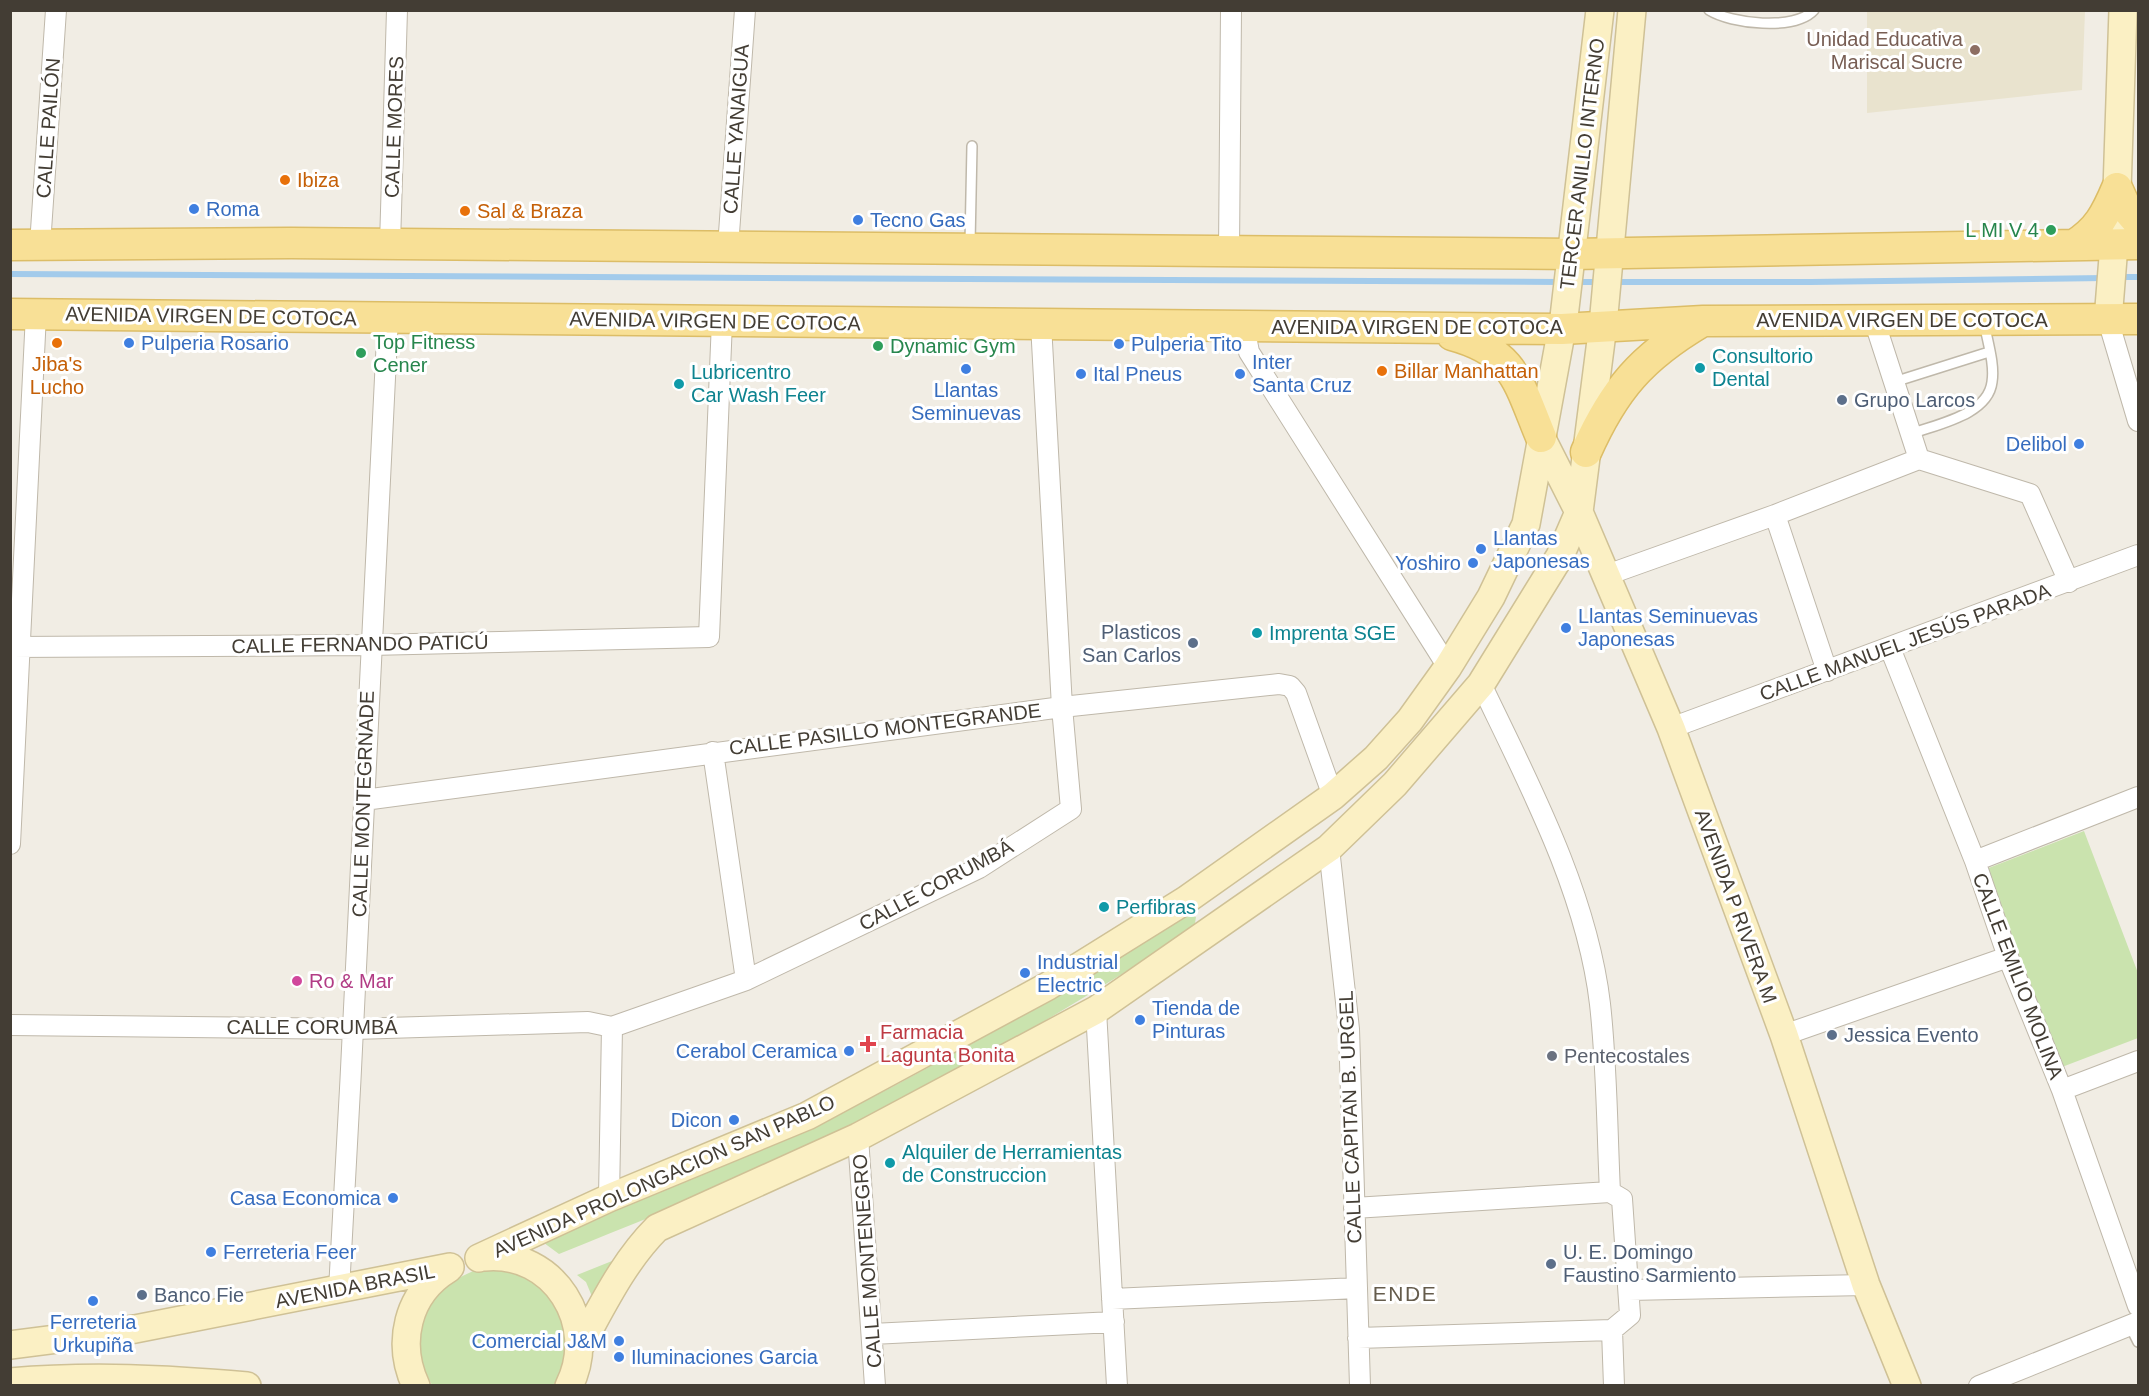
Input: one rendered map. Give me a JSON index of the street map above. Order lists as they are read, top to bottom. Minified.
{"streets":{"main road":["TERCER ANILLO INTERNO","AVENIDA VIRGEN DE COTOCA","AVENIDA P RIVERA M","AVENIDA PROLONGACION SAN PABLO","AVENIDA BRASIL"],"street":["CALLE MORES","CALLE PAILÓN","CALLE YANAIGUA","CALLE MANUEL JESÚS PARADA","CALLE FERNANDO PATICÚ","CALLE PASILLO MONTEGRANDE","CALLE MONTEGRNADE","CALLE CORUMBÁ","CALLE EMILIO MOLINA","CALLE CAPITAN B. URGEL","CALLE MONTENEGRO"]},"crossings":[["TERCER ANILLO INTERNO","AVENIDA VIRGEN DE COTOCA"],["TERCER ANILLO INTERNO","AVENIDA PROLONGACION SAN PABLO"],["AVENIDA VIRGEN DE COTOCA","CALLE FERNANDO PATICÚ"],["AVENIDA VIRGEN DE COTOCA","CALLE MONTEGRNADE"],["AVENIDA VIRGEN DE COTOCA","CALLE CORUMBÁ"],["AVENIDA VIRGEN DE COTOCA","AVENIDA PROLONGACION SAN PABLO"],["CALLE MANUEL JESÚS PARADA","AVENIDA P RIVERA M"],["CALLE MANUEL JESÚS PARADA","CALLE EMILIO MOLINA"],["CALLE FERNANDO PATICÚ","CALLE MONTEGRNADE"],["CALLE PASILLO MONTEGRANDE","CALLE MONTEGRNADE"],["CALLE PASILLO MONTEGRANDE","CALLE CORUMBÁ"],["CALLE PASILLO MONTEGRANDE","AVENIDA PROLONGACION SAN PABLO"],["CALLE MONTEGRNADE","CALLE CORUMBÁ"],["CALLE MONTEGRNADE","AVENIDA BRASIL"],["AVENIDA P RIVERA M","AVENIDA PROLONGACION SAN PABLO"],["AVENIDA PROLONGACION SAN PABLO","AVENIDA BRASIL"]],"districts":["ENDE"],"places":{"other":["Unidad Educativa Mariscal Sucre","Ibiza","Roma","Sal & Braza","Tecno Gas","L MI V 4","Jiba's Lucho","Pulperia Rosario","Pulperia Tito","Dynamic Gym","Top Fitness Cener","Consultorio Dental","Llantas Seminuevas","Billar Manhattan","Ital Pneus","Inter Santa Cruz","Lubricentro Car Wash Feer","Grupo Larcos","Delibol","Llantas Japonesas","Yoshiro","Llantas Seminuevas Japonesas","Imprenta SGE","Plasticos San Carlos","Perfibras","Industrial Electric","Ro & Mar","Tienda de Pinturas","Jessica Evento","Cerabol Ceramica","Pentecostales","Dicon","Alquiler de Herramientas de Construccion","Casa Economica","Ferreteria Feer","U. E. Domingo Faustino Sarmiento","Banco Fie","Ferreteria Urkupiña","Comercial J&M","Iluminaciones Garcia"],"health":["Farmacia Lagunta Bonita"]}}
